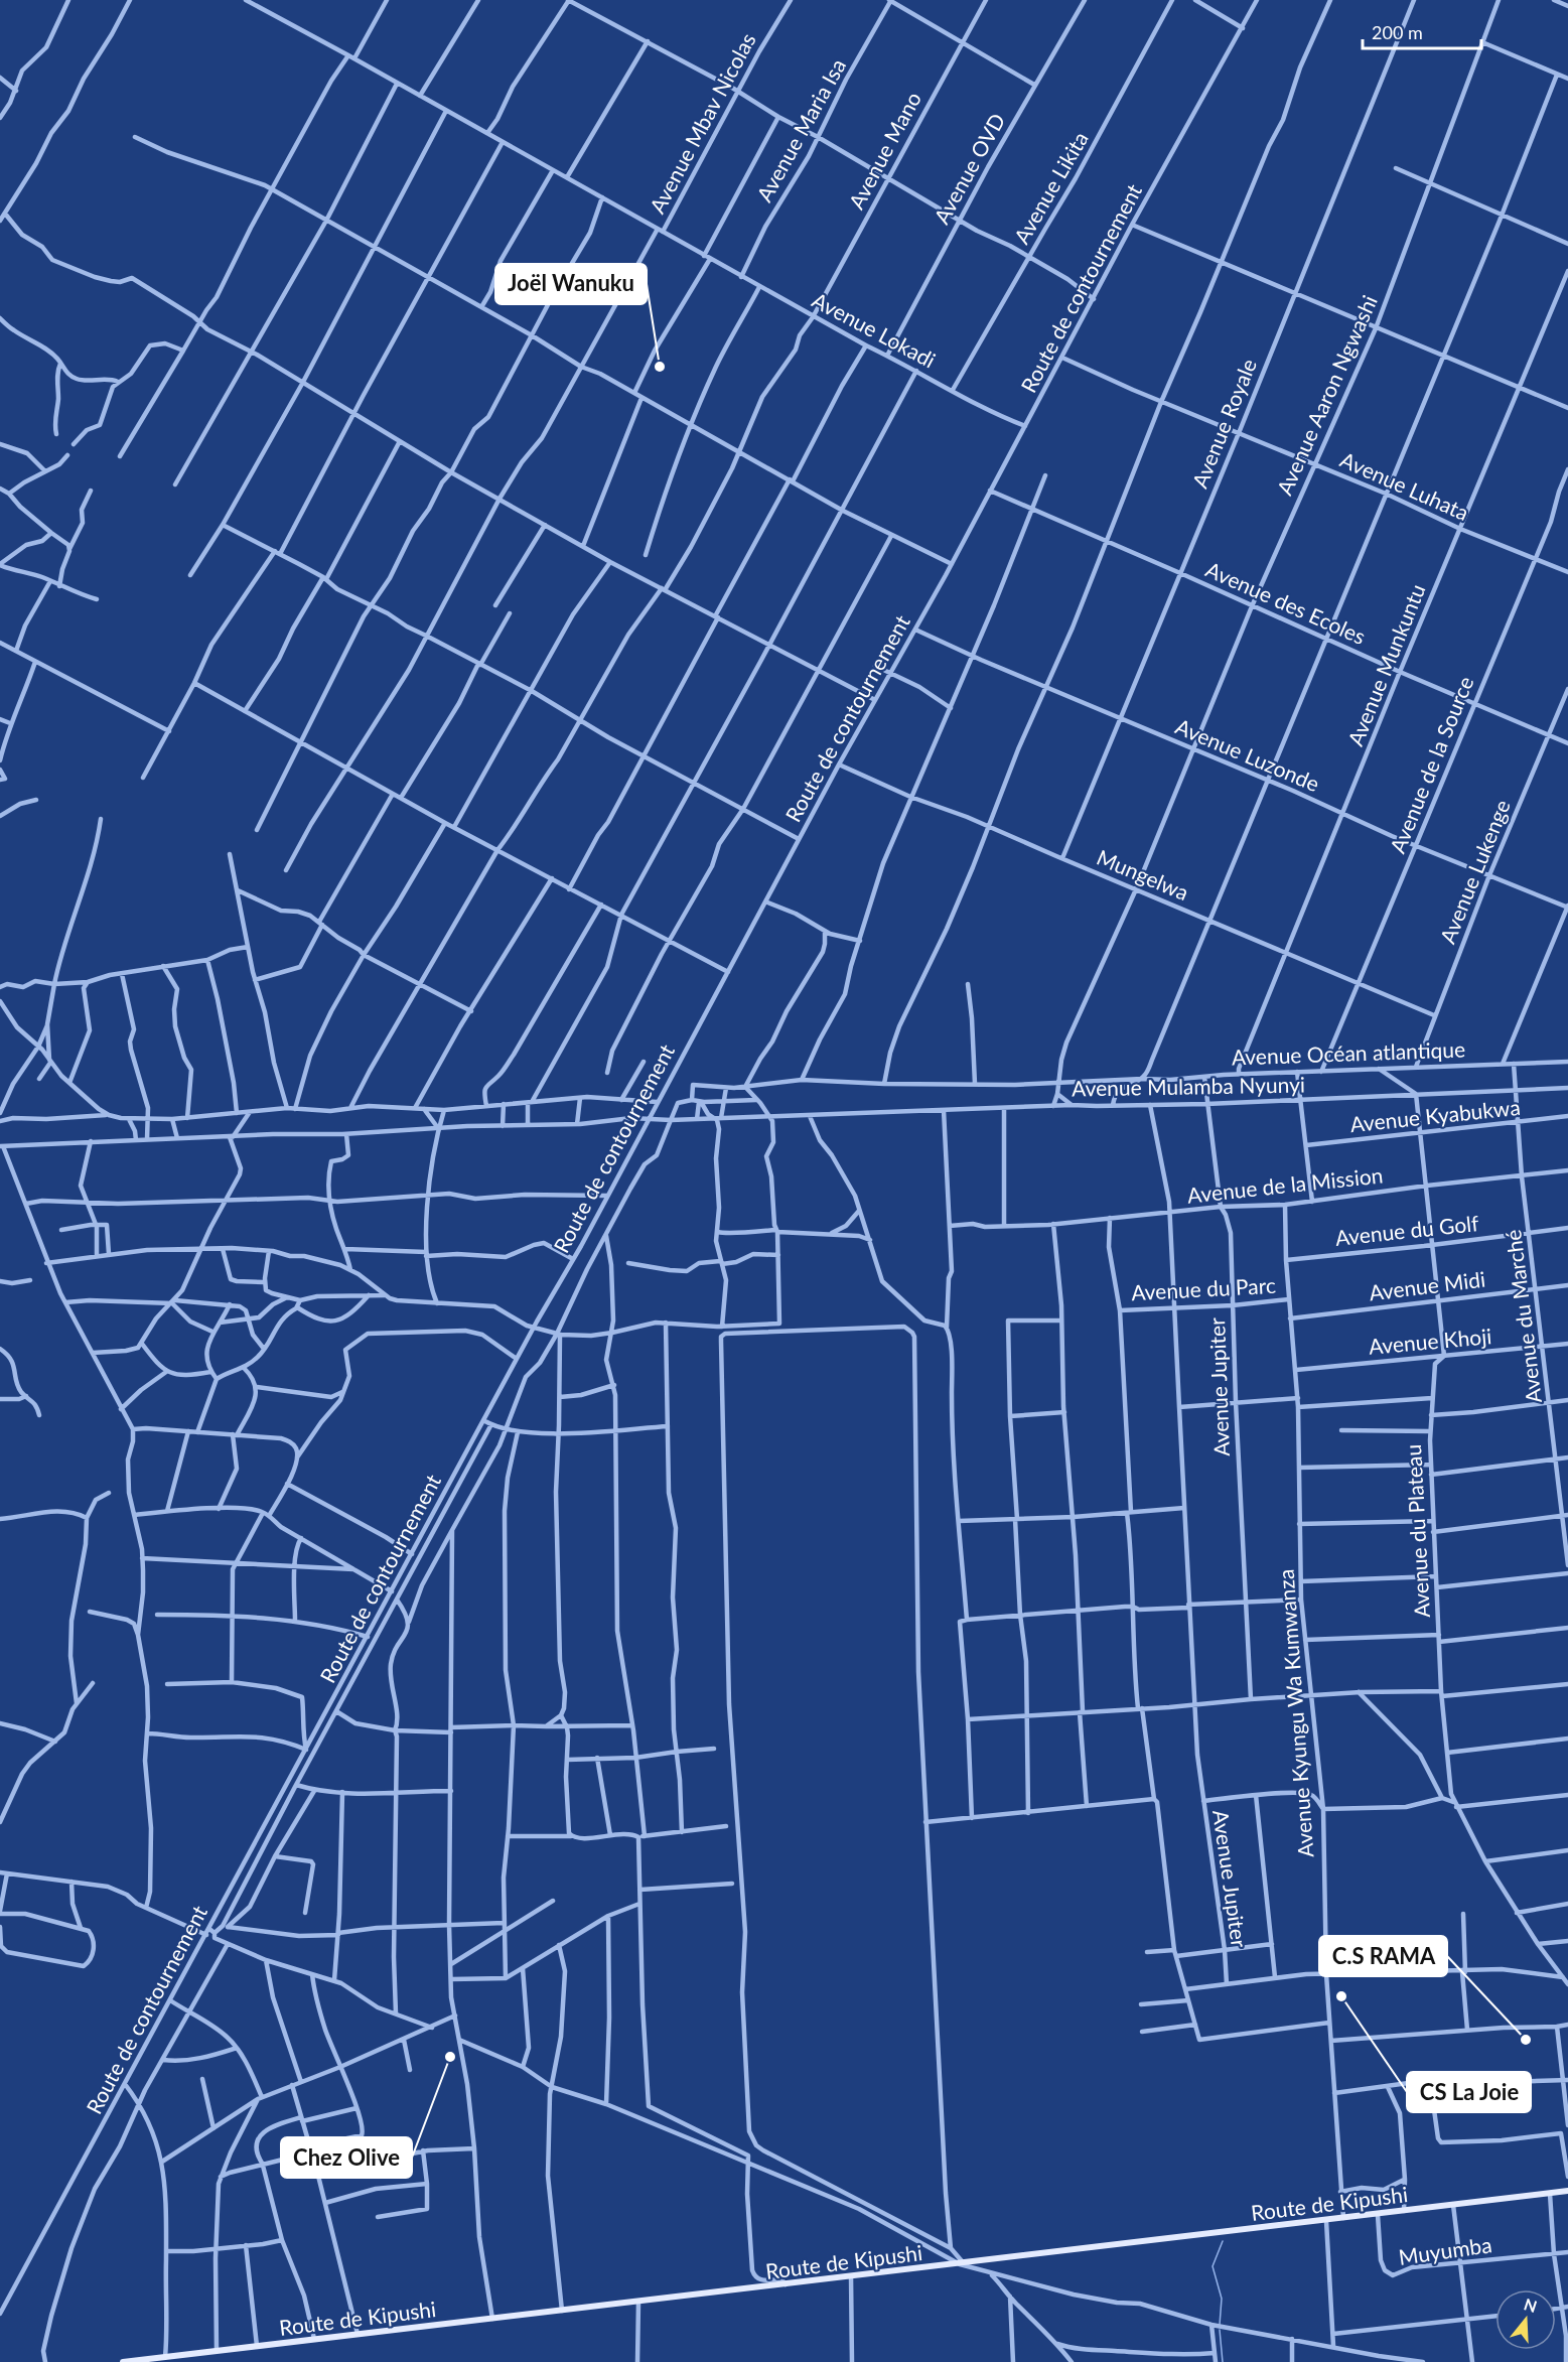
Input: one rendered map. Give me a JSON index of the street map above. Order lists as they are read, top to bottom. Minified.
{"streets":{"main road":["Route de Kipushi"],"street":["Avenue Mbav Nicolas","Avenue Maria Isa","Avenue Mano","Avenue OVD","Avenue Likita","Route de contournement","Avenue Lokadi","Avenue Aaron Ngwashi","Avenue Royale","Avenue Luhata","Avenue des Ecoles","Avenue Munkuntu","Avenue Luzonde","Avenue de la Source","Avenue Lukenge","Mungelwa","Avenue Océan atlantique","Avenue Mulamba Nyunyi","Avenue Kyabukwa","Avenue de la Mission","Avenue du Golf","Avenue Midi","Avenue du Parc","Avenue du Marché","Avenue Khoji","Avenue Jupiter","Avenue du Plateau","Avenue Kyungu Wa Kumwanza","Muyumba"]},"crossings":[["Avenue Mbav Nicolas","Avenue Lokadi"],["Avenue Maria Isa","Avenue Lokadi"],["Avenue Mano","Avenue Lokadi"],["Avenue OVD","Avenue Lokadi"],["Avenue Likita","Avenue Lokadi"],["Route de contournement","Avenue Lokadi"],["Route de contournement","Avenue Luhata"],["Route de contournement","Avenue des Ecoles"],["Route de contournement","Avenue Luzonde"],["Route de contournement","Mungelwa"],["Avenue Aaron Ngwashi","Avenue Luhata"],["Avenue Aaron Ngwashi","Avenue des Ecoles"],["Avenue Aaron Ngwashi","Avenue Luzonde"],["Avenue Aaron Ngwashi","Mungelwa"],["Avenue Aaron Ngwashi","Avenue Océan atlantique"],["Avenue Aaron Ngwashi","Avenue Mulamba Nyunyi"],["Avenue Royale","Avenue Luhata"],["Avenue Royale","Avenue des Ecoles"],["Avenue Royale","Avenue Luzonde"],["Avenue Royale","Mungelwa"],["Avenue Luhata","Avenue Munkuntu"],["Avenue Luhata","Avenue de la Source"],["Avenue des Ecoles","Avenue Munkuntu"],["Avenue des Ecoles","Avenue de la Source"],["Avenue des Ecoles","Avenue Lukenge"],["Avenue Munkuntu","Avenue Luzonde"],["Avenue Munkuntu","Mungelwa"],["Avenue Munkuntu","Avenue Océan atlantique"],["Avenue Luzonde","Avenue de la Source"],["Avenue Luzonde","Avenue Lukenge"],["Avenue de la Source","Mungelwa"],["Avenue de la Source","Avenue Océan atlantique"],["Avenue Lukenge","Mungelwa"],["Avenue Lukenge","Avenue Océan atlantique"],["Avenue Océan atlantique","Avenue du Marché"],["Avenue Océan atlantique","Avenue Jupiter"],["Avenue Mulamba Nyunyi","Avenue du Marché"],["Avenue Mulamba Nyunyi","Avenue Jupiter"],["Avenue Mulamba Nyunyi","Avenue du Plateau"],["Avenue Kyabukwa","Avenue du Marché"],["Avenue Kyabukwa","Avenue du Plateau"],["Avenue de la Mission","Avenue du Marché"],["Avenue de la Mission","Avenue Jupiter"],["Avenue de la Mission","Avenue du Plateau"],["Avenue de la Mission","Avenue Kyungu Wa Kumwanza"],["Avenue du Golf","Avenue du Marché"],["Avenue du Golf","Avenue du Plateau"],["Avenue du Golf","Avenue Kyungu Wa Kumwanza"],["Avenue Midi","Avenue du Marché"],["Avenue Midi","Avenue du Plateau"],["Avenue Midi","Avenue Kyungu Wa Kumwanza"],["Avenue du Parc","Avenue Jupiter"],["Avenue du Parc","Avenue Kyungu Wa Kumwanza"],["Avenue du Marché","Avenue Khoji"],["Avenue Khoji","Avenue du Plateau"],["Avenue Khoji","Avenue Kyungu Wa Kumwanza"],["Avenue Kyungu Wa Kumwanza","Route de Kipushi"],["Route de Kipushi","Muyumba"]],"places":["Joël Wanuku","CS La Joie","C.S RAMA","Chez Olive"],"scale_bar":"200 m","north":"top"}
